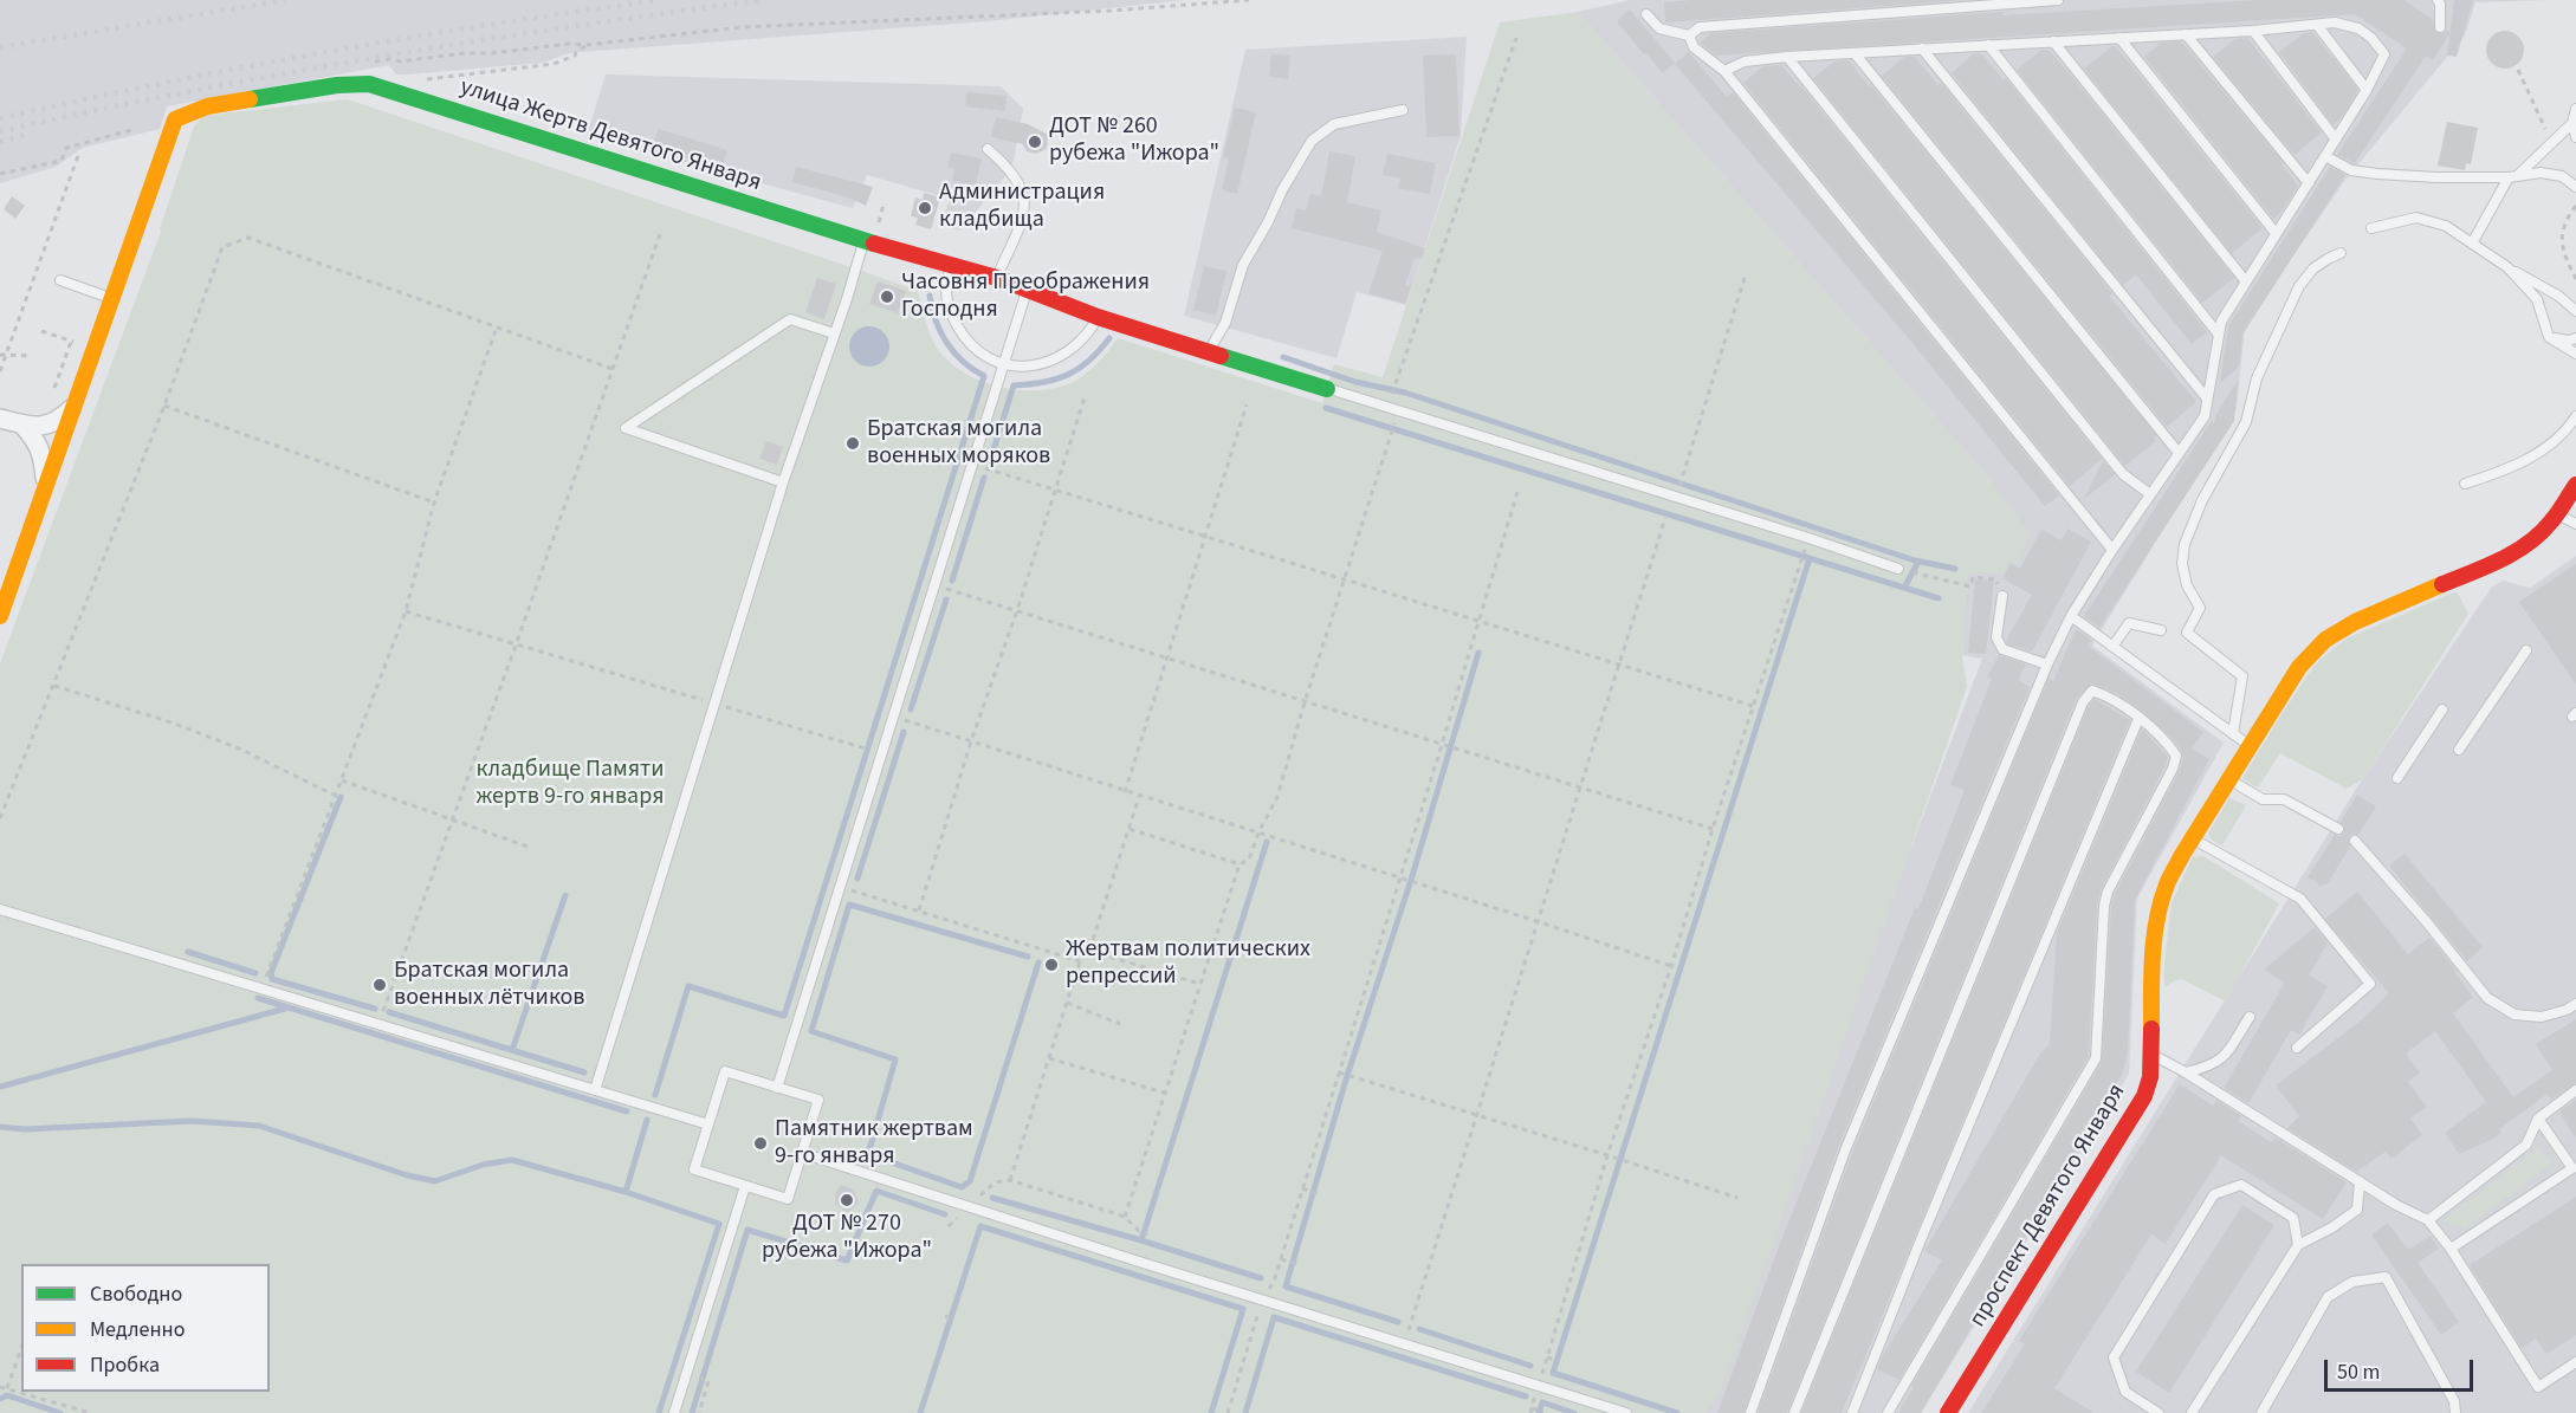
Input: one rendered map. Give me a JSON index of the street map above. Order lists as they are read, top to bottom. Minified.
{"streets":{"street":["улица Жертв Девятого Января","проспект Девятого Января"]},"parks":["кладбище Памяти жертв 9-го января"],"places":["ДОТ № 260 рубежа \"Ижора\"","Администрация кладбища","Часовня Преображения Господня","Братская могила военных моряков","Жертвам политических репрессий","Братская могила военных лётчиков","Памятник жертвам 9-го января","ДОТ № 270 рубежа \"Ижора\""],"legend":["Свободно","Медленно","Пробка"],"scale_bar":"50 m"}
